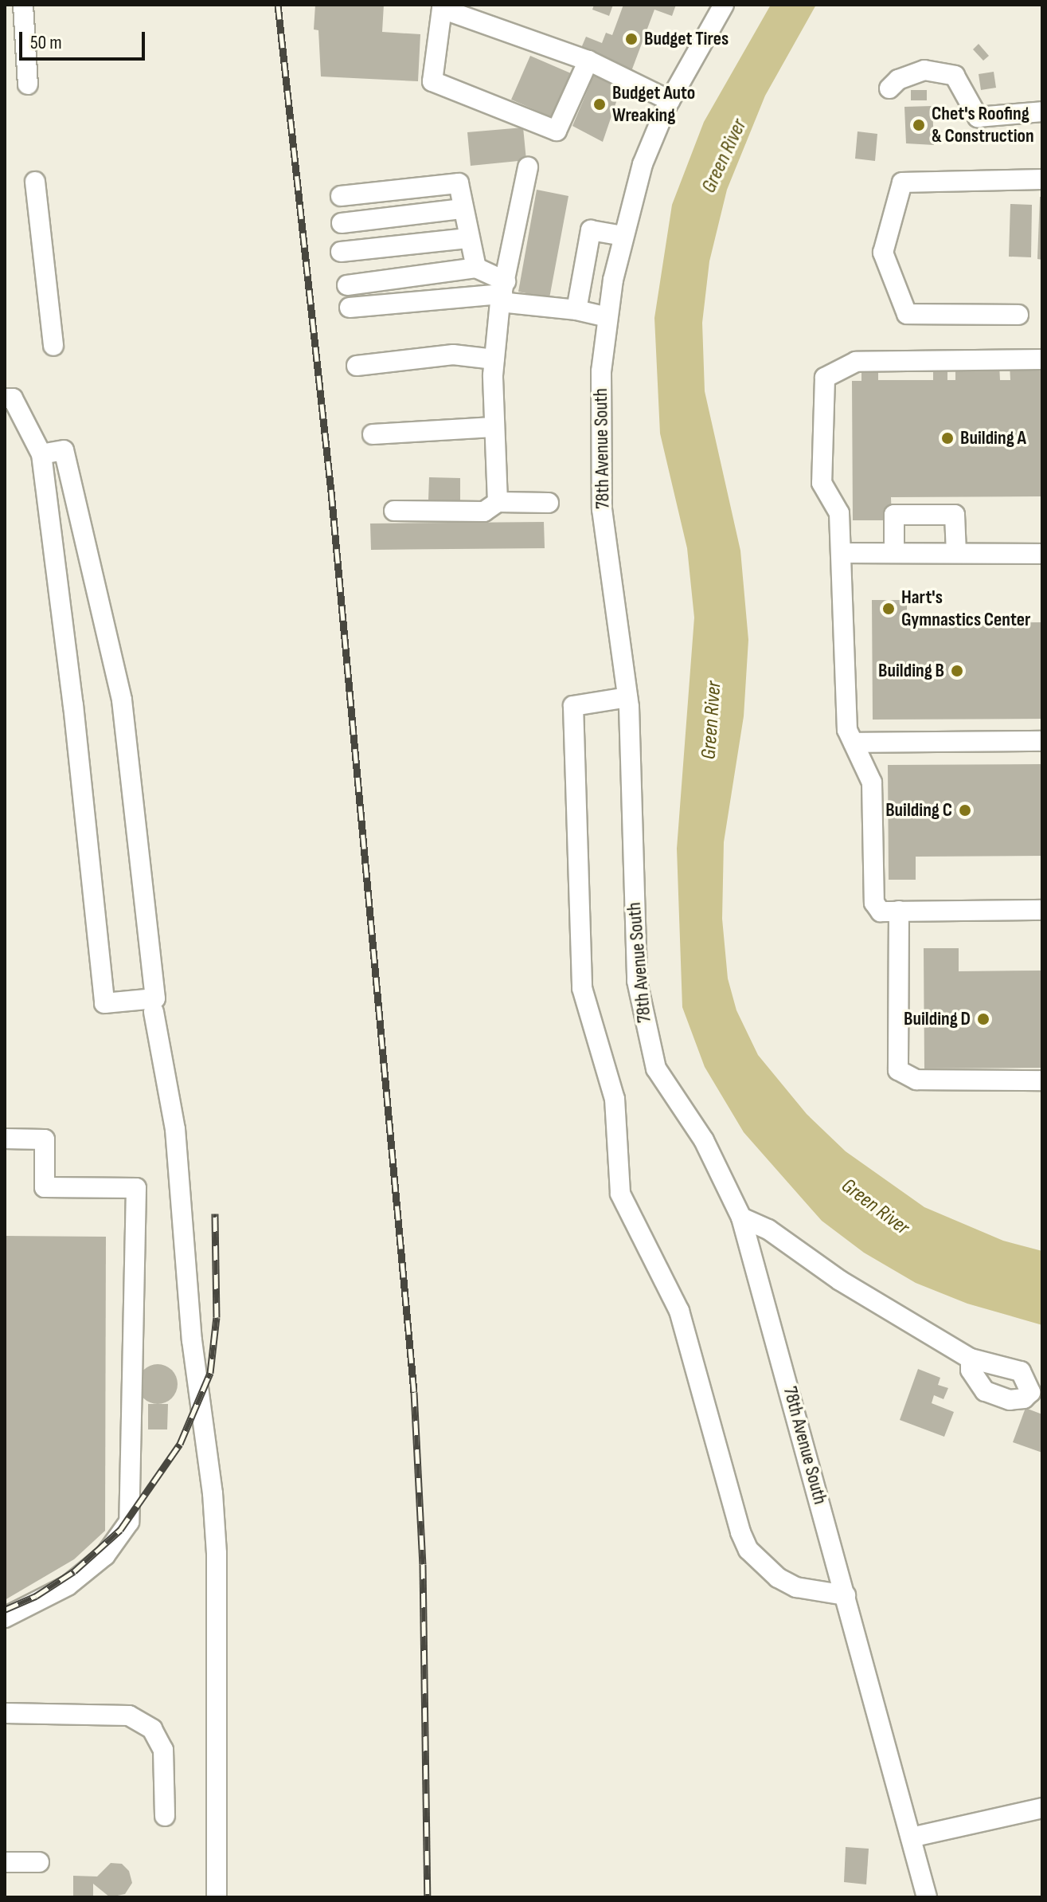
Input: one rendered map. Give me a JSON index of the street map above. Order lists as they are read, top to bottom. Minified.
{"streets":{"street":["78th Avenue South"]},"water":["Green River"],"places":["Budget Tires","Budget Auto Wreaking","Chet's Roofing & Construction","Building A","Hart's Gymnastics Center","Building B","Building C","Building D"],"scale_bar":"50 m"}
